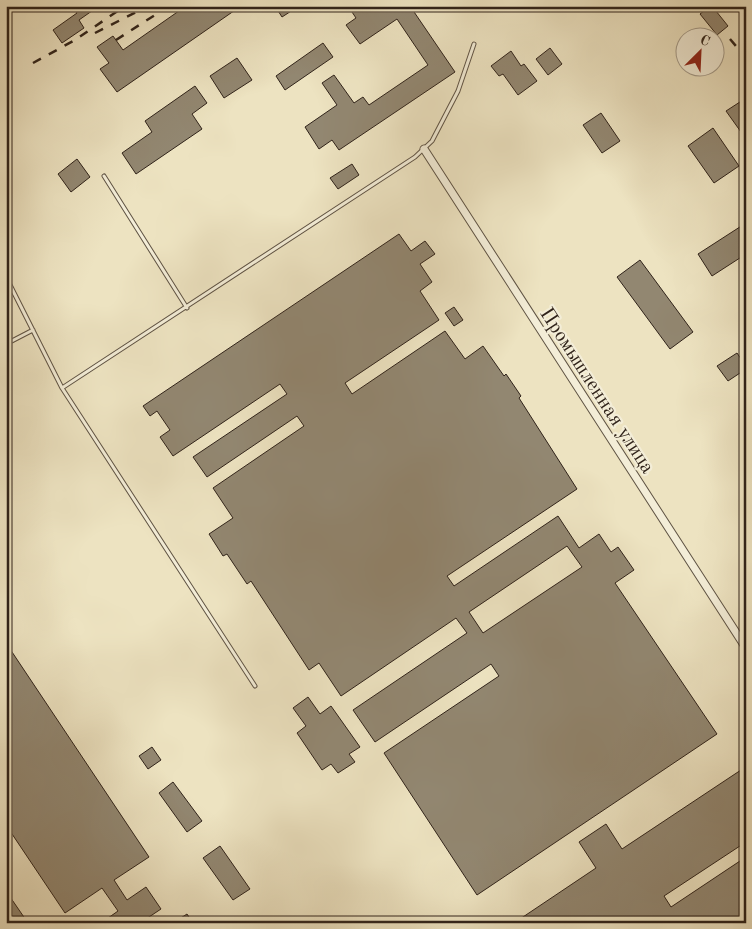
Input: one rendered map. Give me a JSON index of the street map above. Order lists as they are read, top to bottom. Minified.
{"streets":{"street":["Промышленная улица"]},"north":"top right"}
